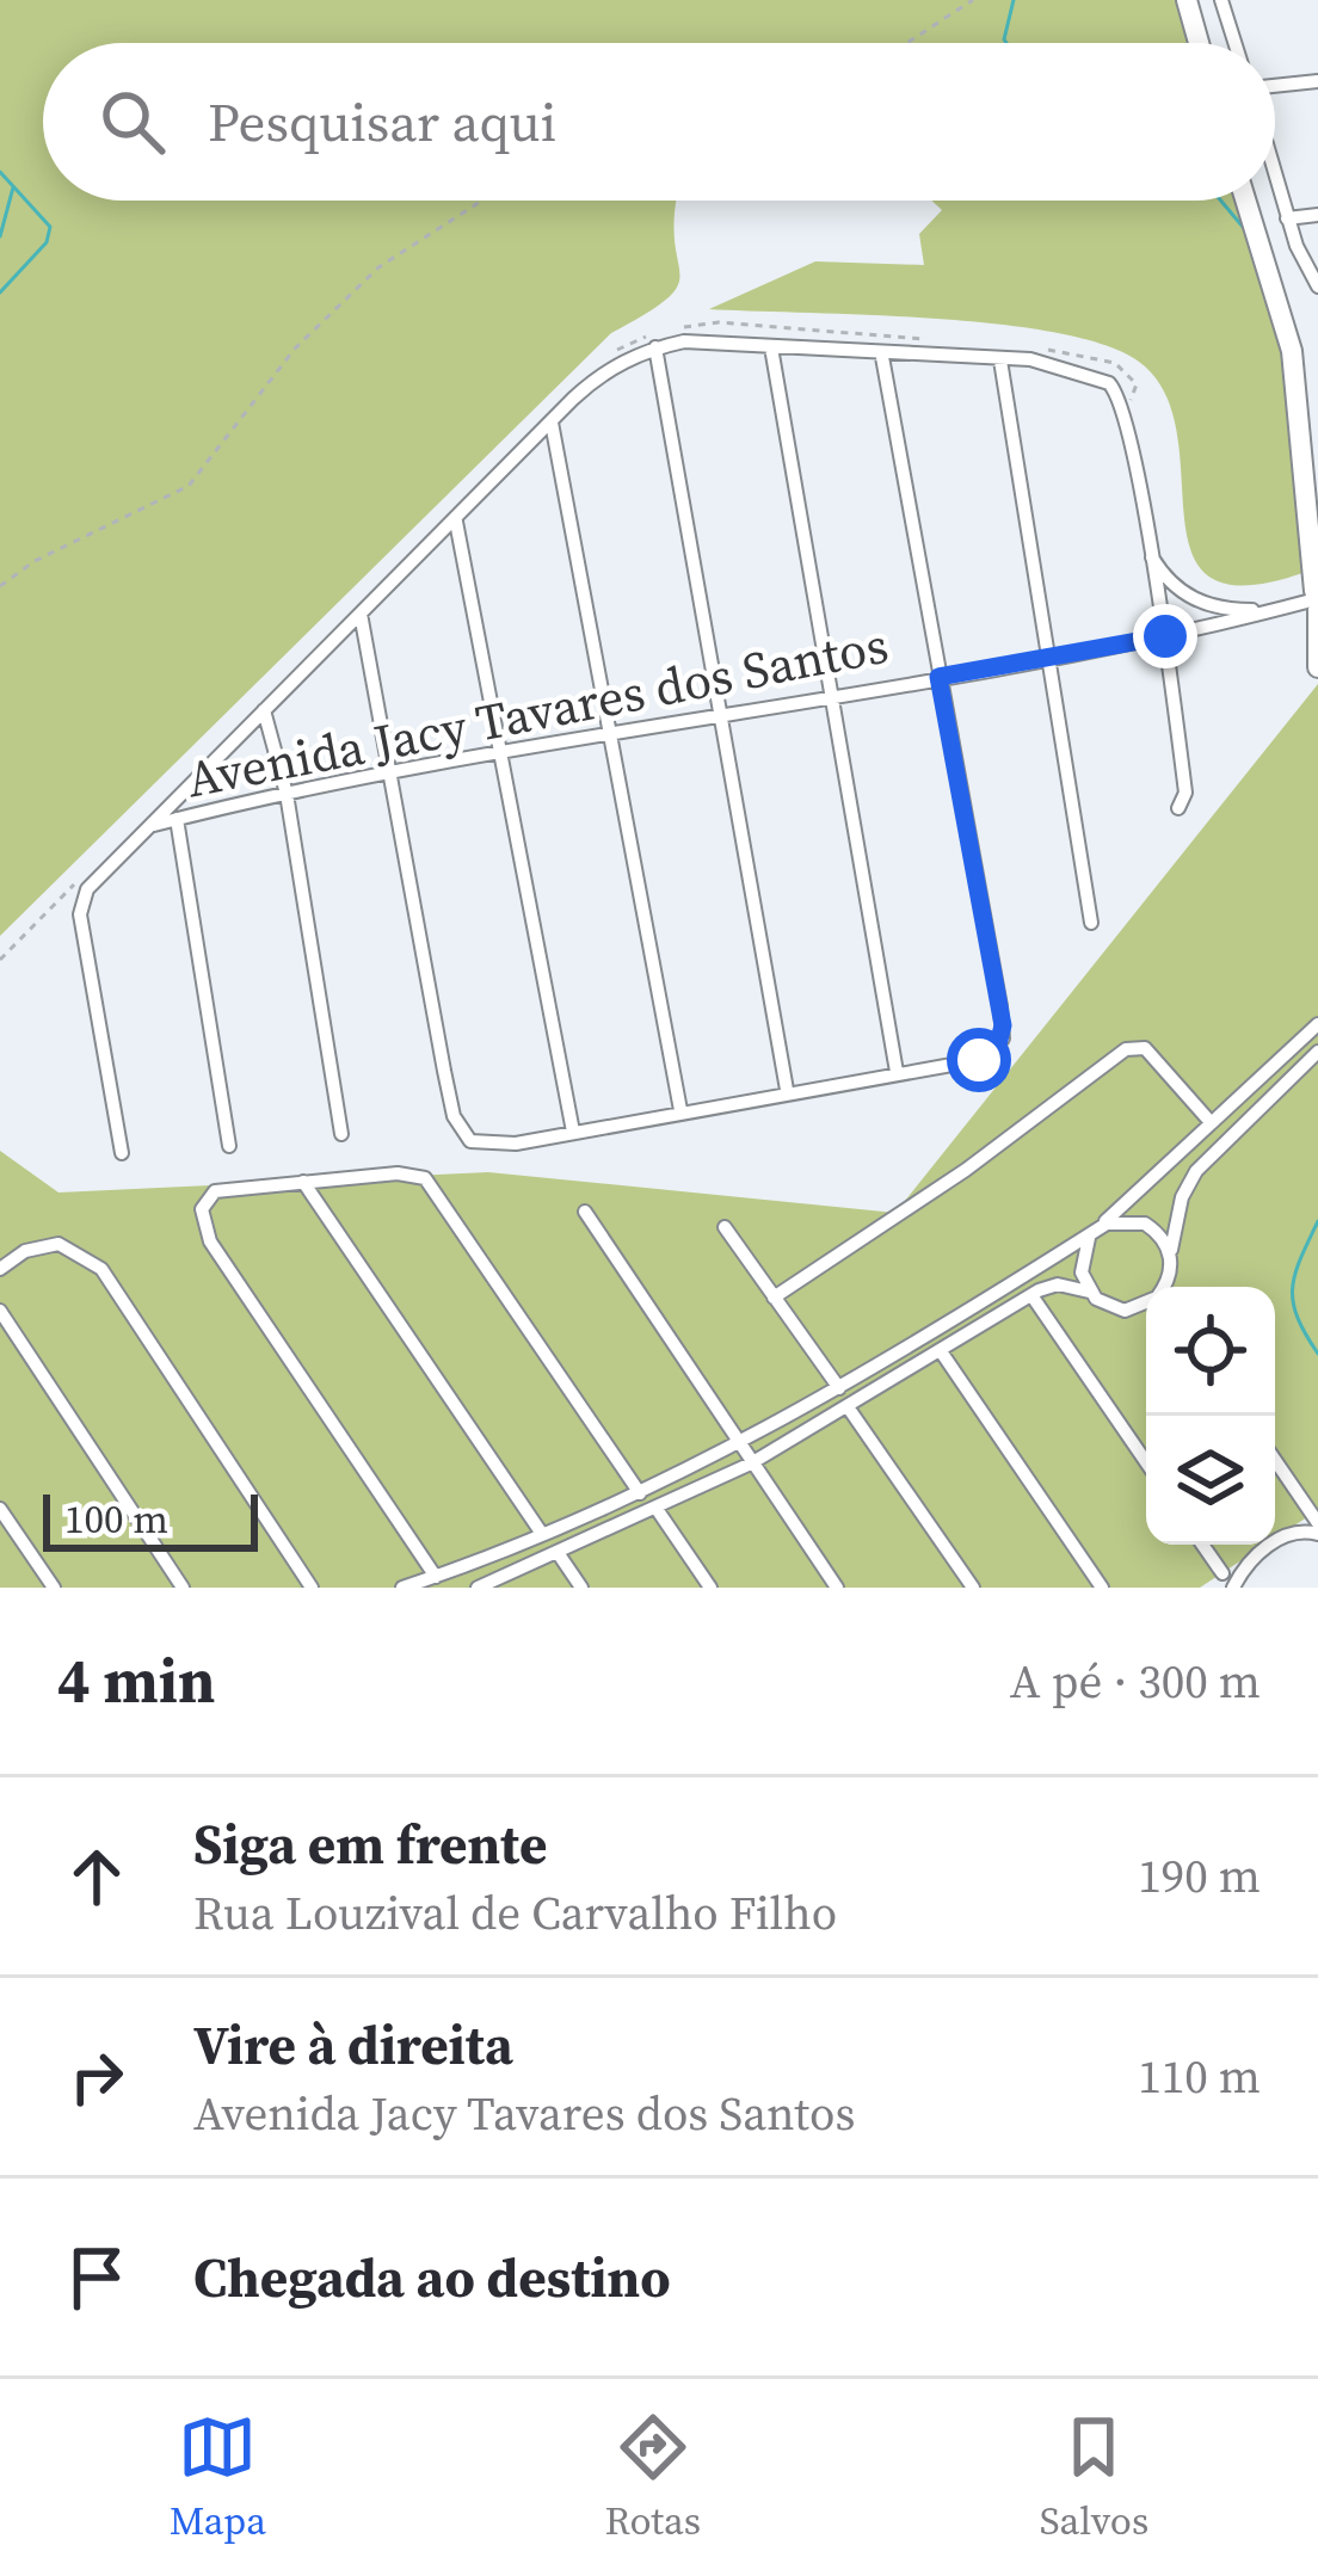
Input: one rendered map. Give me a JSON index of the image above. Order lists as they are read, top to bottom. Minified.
{"streets":{"street":["Avenida Jacy Tavares dos Santos"]},"scale_bar":"100 m","page":{"search":"Pesquisar aqui","scale":"100 m","heading":["4 min","A pé · 300 m"],"list":[["Siga em frente","Rua Louzival de Carvalho Filho","190 m"],["Vire à direita","Avenida Jacy Tavares dos Santos","110 m"],"Chegada ao destino"],"nav":["Mapa","Rotas","Salvos"]}}
